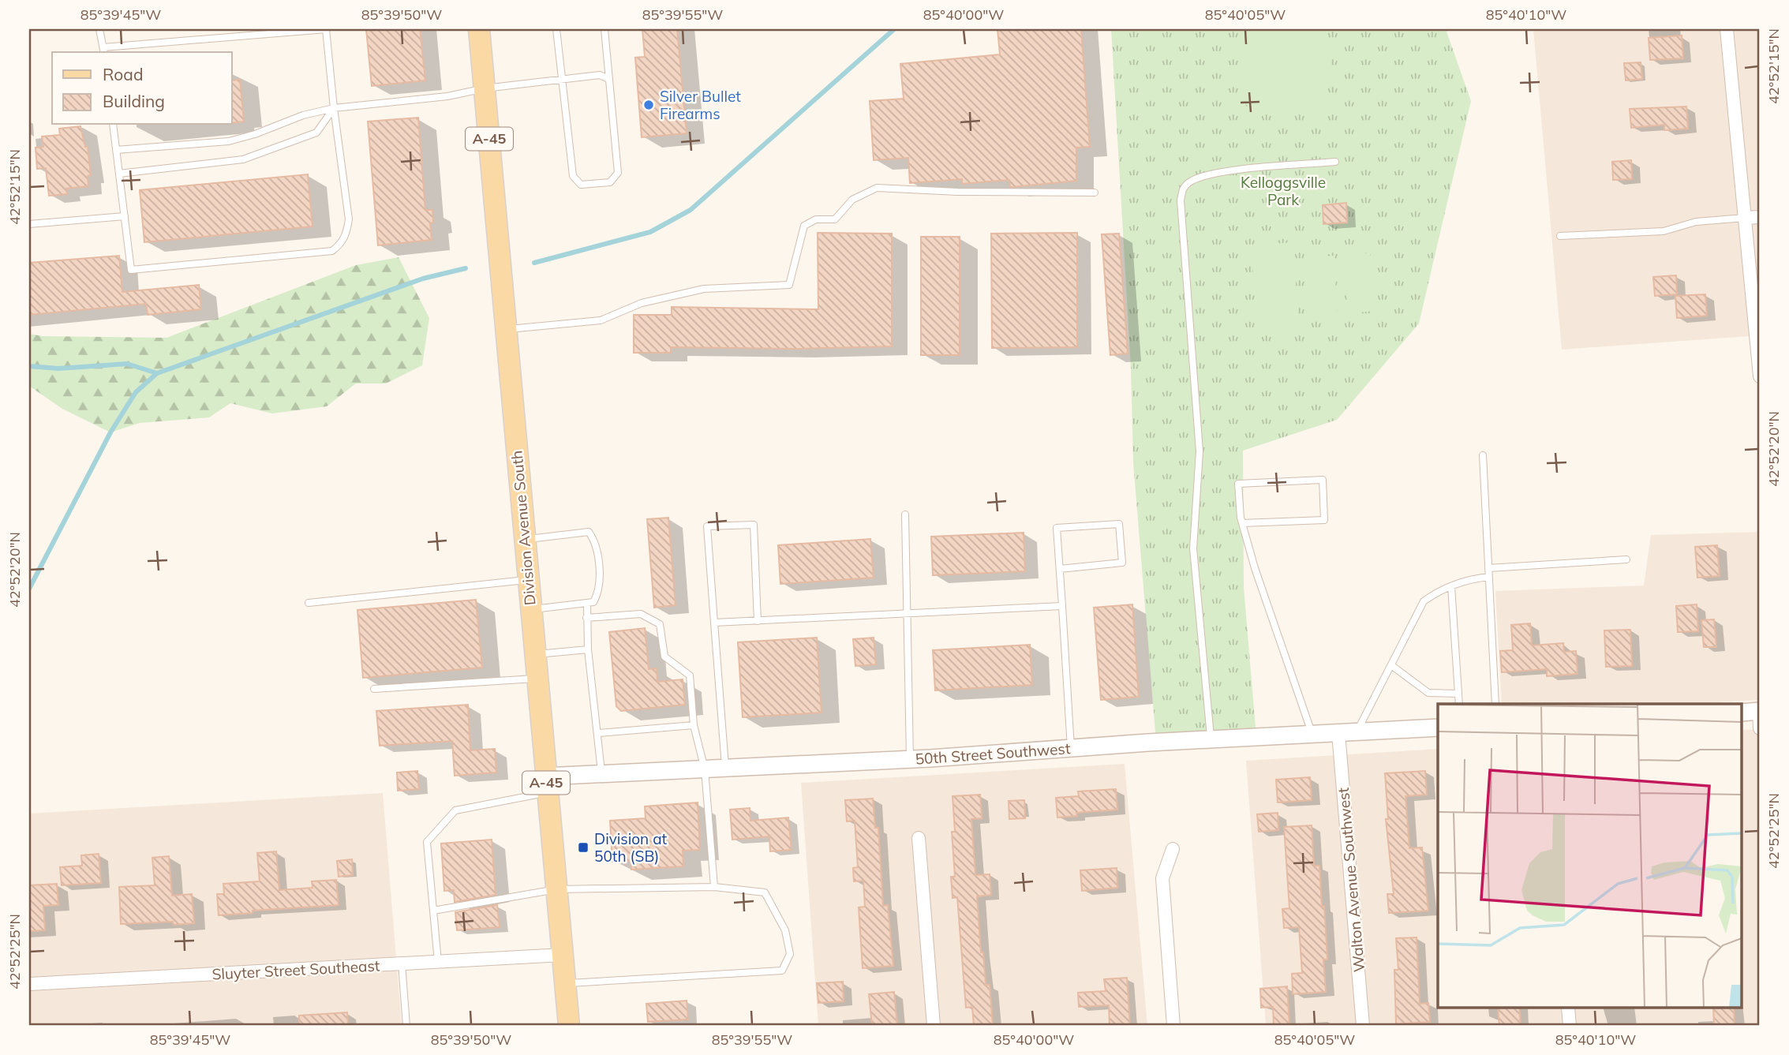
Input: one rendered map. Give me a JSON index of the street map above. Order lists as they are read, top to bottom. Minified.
{"streets":{"main road":["A-45","Division Avenue South"],"street":["50th Street Southwest","Walton Avenue Southwest","Sluyter Street Southeast"]},"crossings":[["Division Avenue South","50th Street Southwest"],["Division Avenue South","Sluyter Street Southeast"],["50th Street Southwest","Walton Avenue Southwest"]],"parks":["Kelloggsville Park"],"places":{"other":["Silver Bullet Firearms"],"transit":["Division at 50th (SB)"]},"legend":["Road","Building"],"coordinates":["85°39'45\"W","85°39'50\"W","85°39'55\"W","85°40'00\"W","85°40'05\"W","85°40'10\"W","42°52'15\"N","42°52'20\"N","42°52'25\"N"]}
